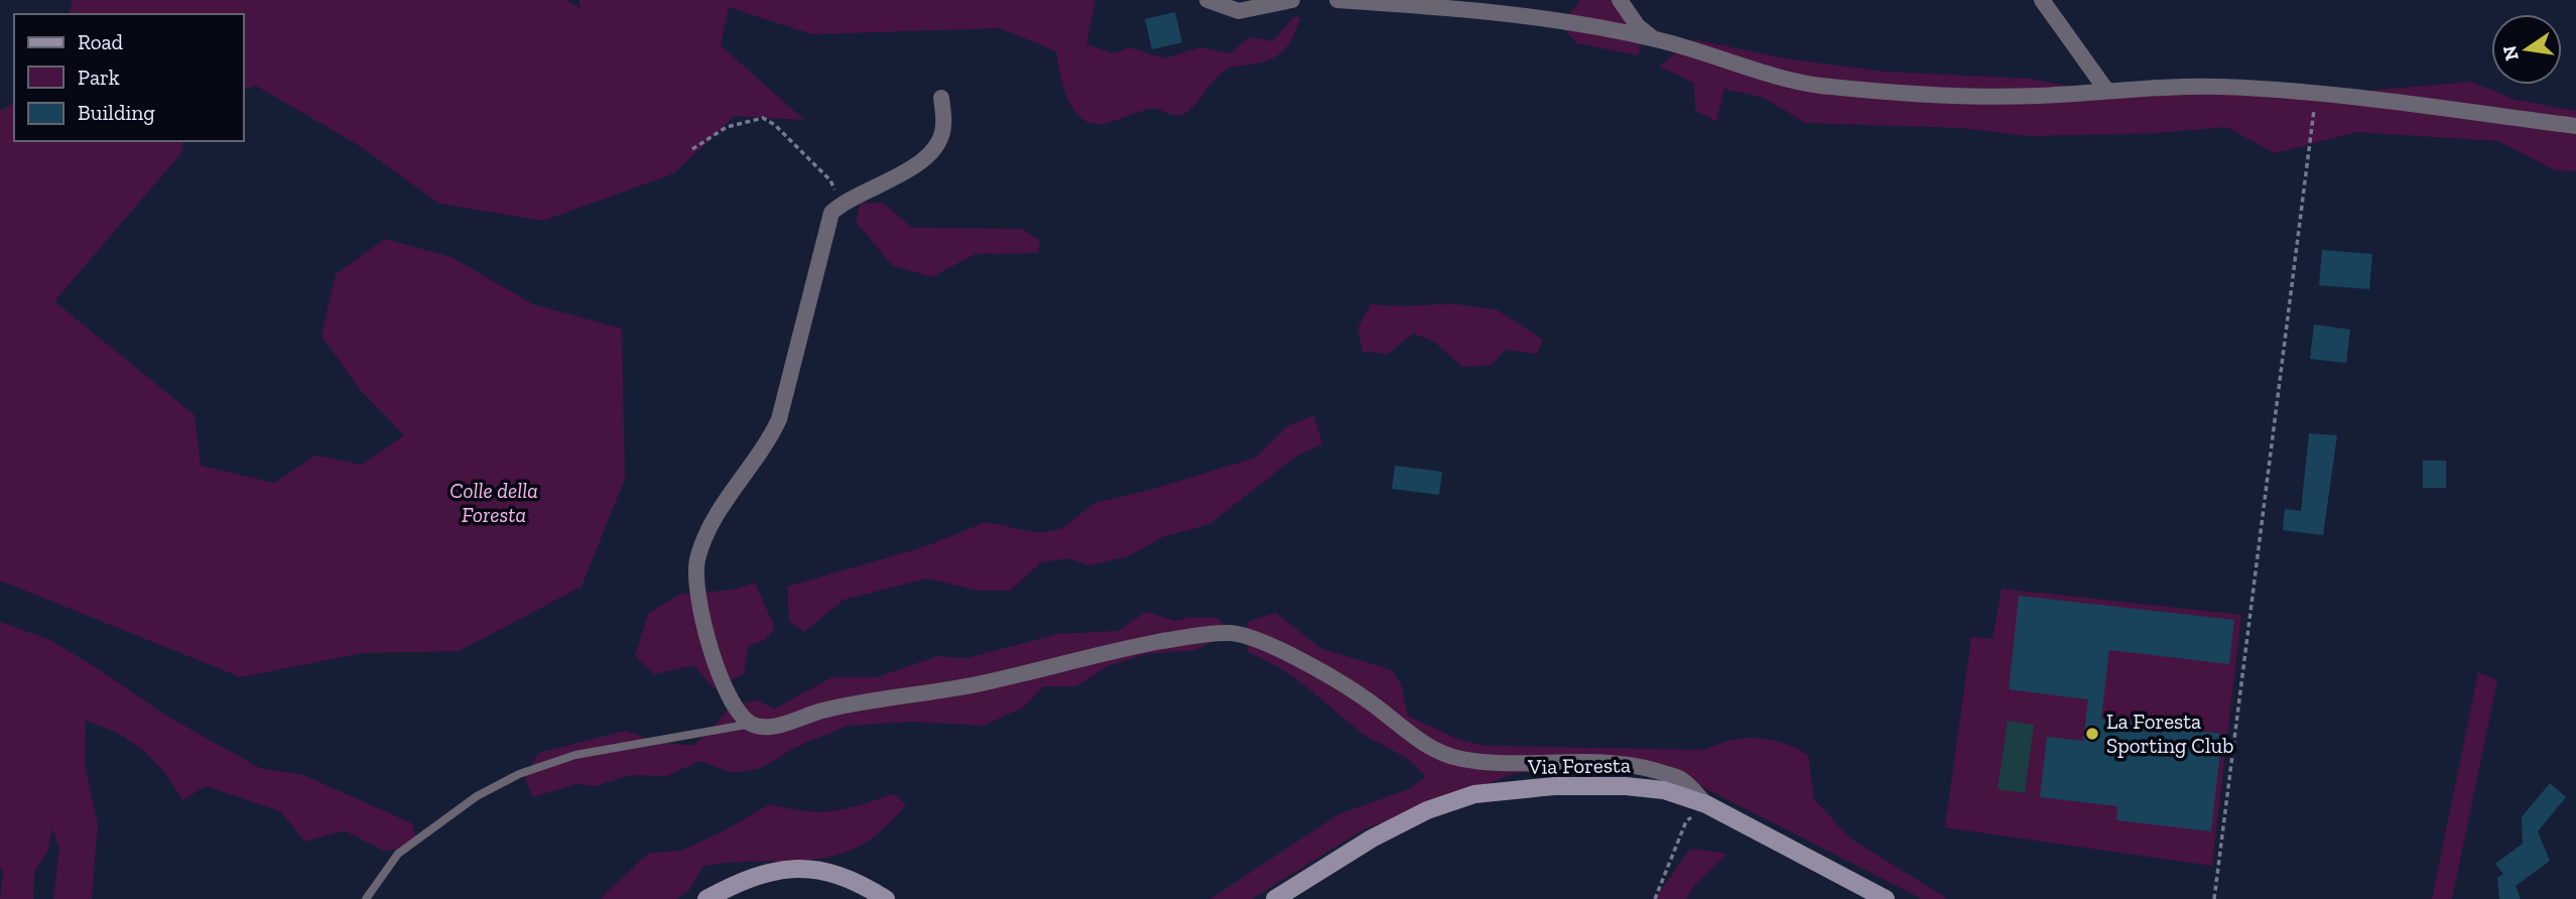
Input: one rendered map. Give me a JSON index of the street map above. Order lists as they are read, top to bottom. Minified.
{"streets":{"main road":["Via Foresta"]},"parks":["Colle della Foresta"],"places":["La Foresta Sporting Club"],"legend":["Road","Park","Building"],"north":"left"}
